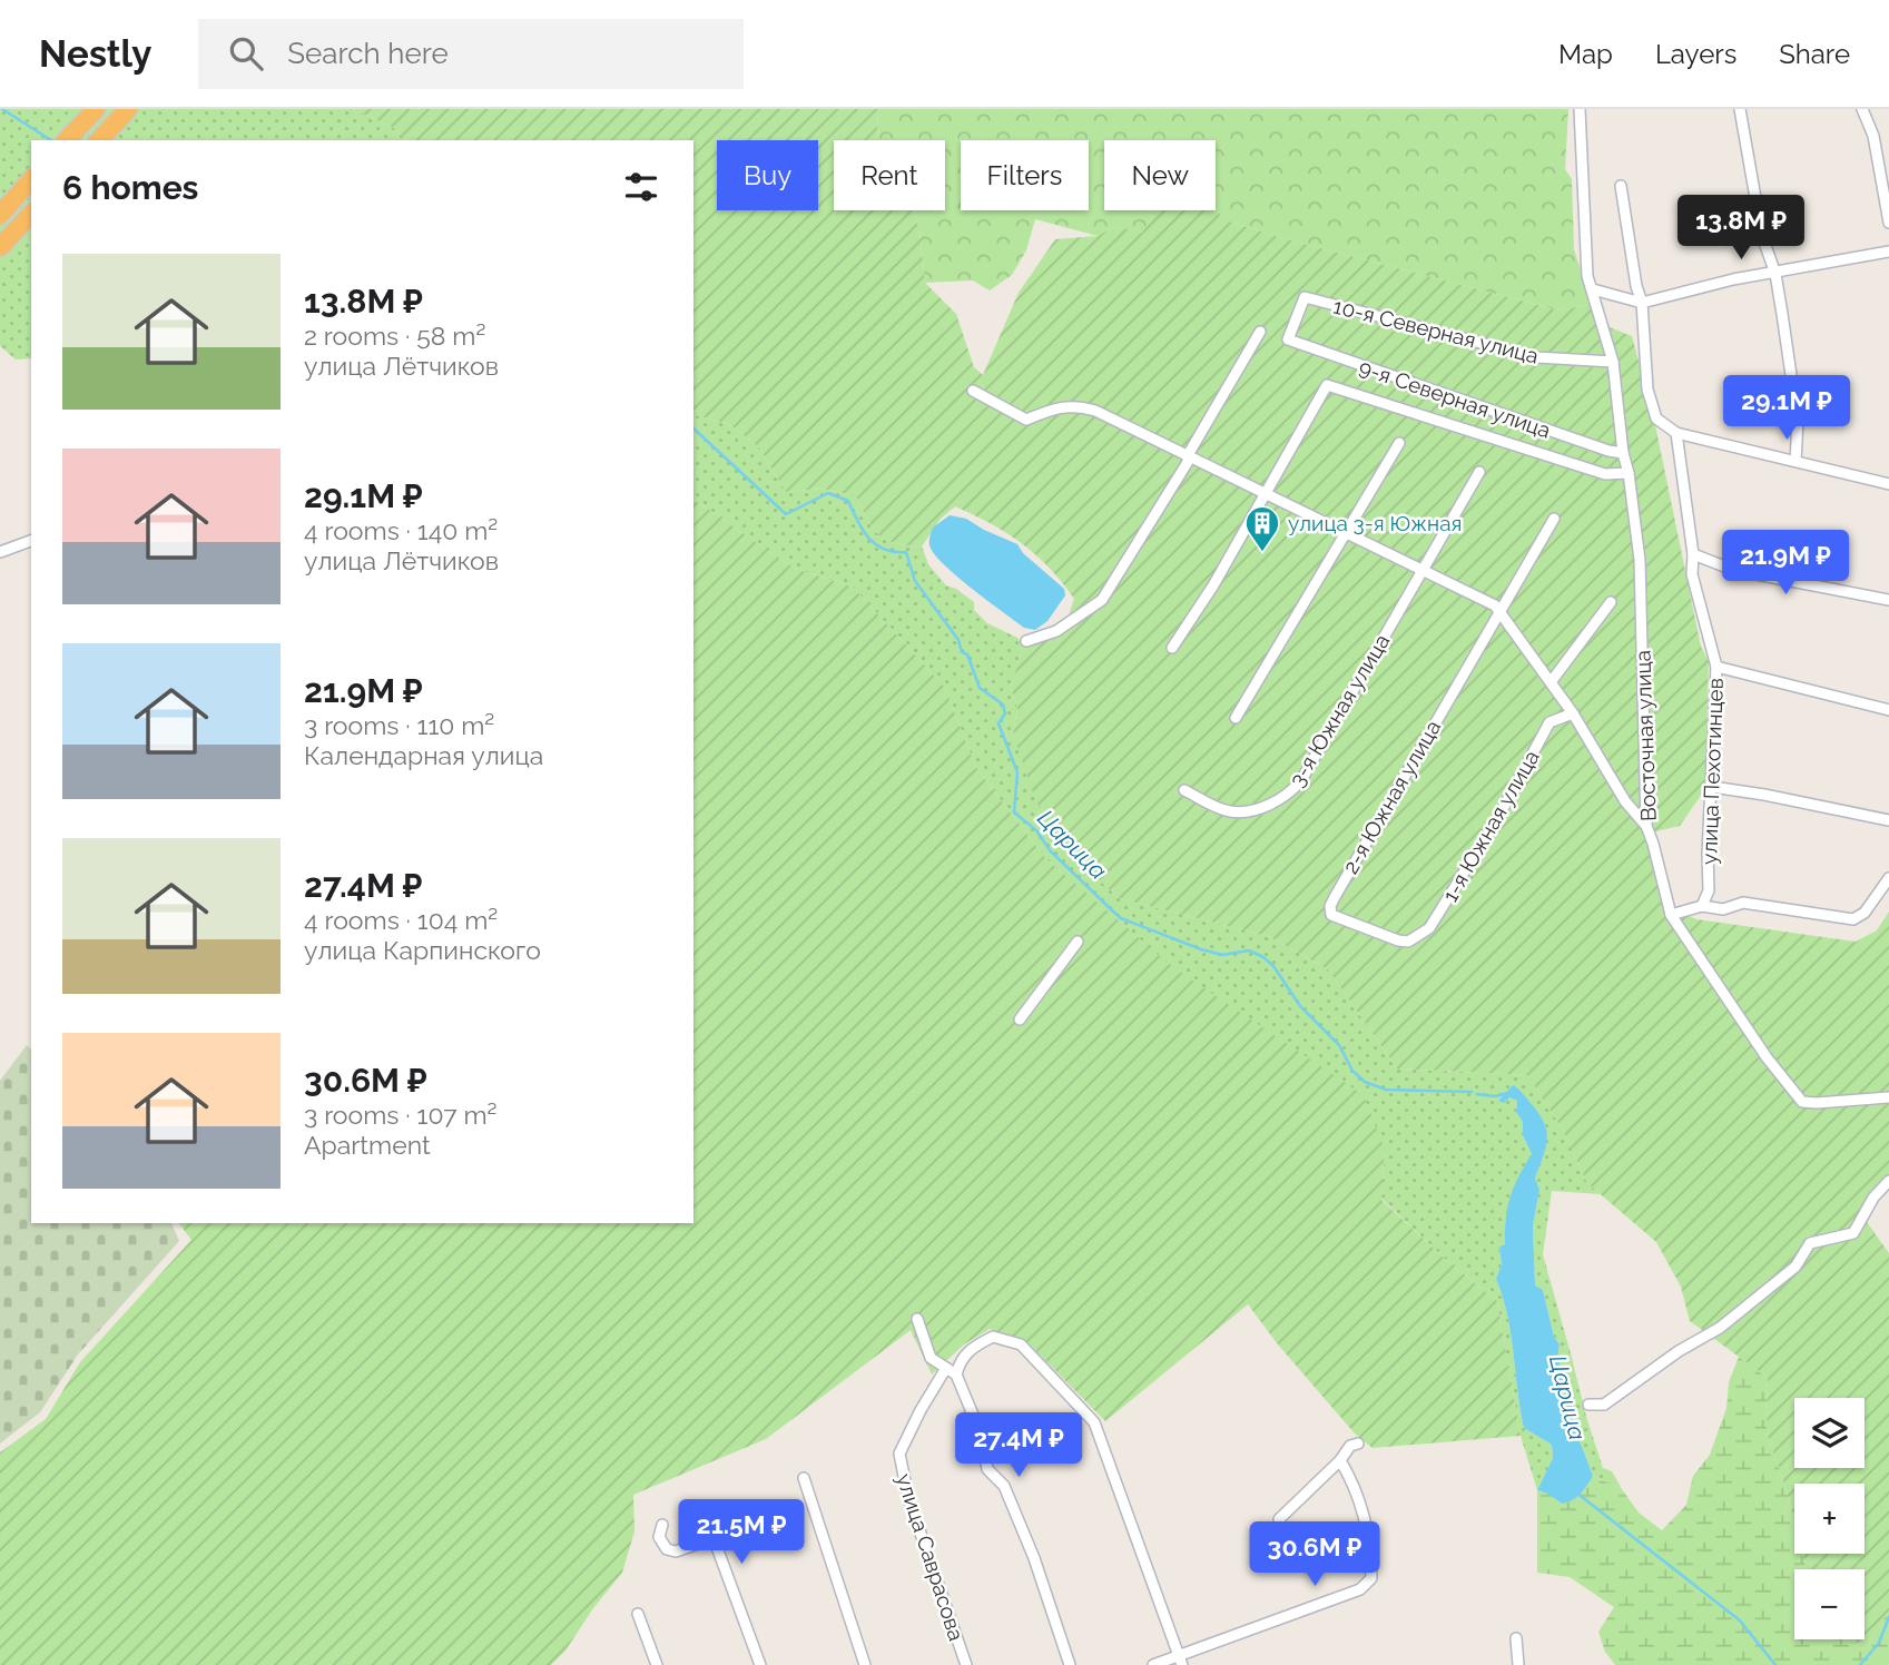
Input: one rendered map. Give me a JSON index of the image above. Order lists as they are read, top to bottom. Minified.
{"streets":{"street":["10-я Северная улица","9-я Северная улица","3-я Южная улица","Восточная улица","улица Пехотинцев","2-я Южная улица","1-я Южная улица","улица Саврасова"]},"crossings":[["10-я Северная улица","9-я Северная улица"],["10-я Северная улица","Восточная улица"],["9-я Северная улица","Восточная улица"],["2-я Южная улица","1-я Южная улица"]],"water":["Царица"],"places":{"building":["улица 3-я Южная"]},"page":{"header":"Nestly","search":"Search here","nav":["Map","Layers","Share"],"chip":["Buy","Rent","Filters","New"],"heading":"6 homes","price":["13.8M ₽","29.1M ₽","21.9M ₽","27.4M ₽","21.5M ₽","30.6M ₽"],"list":[{"name":"13.8M ₽","note":"2 rooms · 58 m² · улица Лётчиков"},{"name":"29.1M ₽","note":"4 rooms · 140 m² · улица Лётчиков"},{"name":"21.9M ₽","note":"3 rooms · 110 m² · Календарная улица"},{"name":"27.4M ₽","note":"4 rooms · 104 m² · улица Карпинского"},{"name":"30.6M ₽","note":"3 rooms · 107 m² · Apartment"}],"map_buttons":["+","−"]}}
